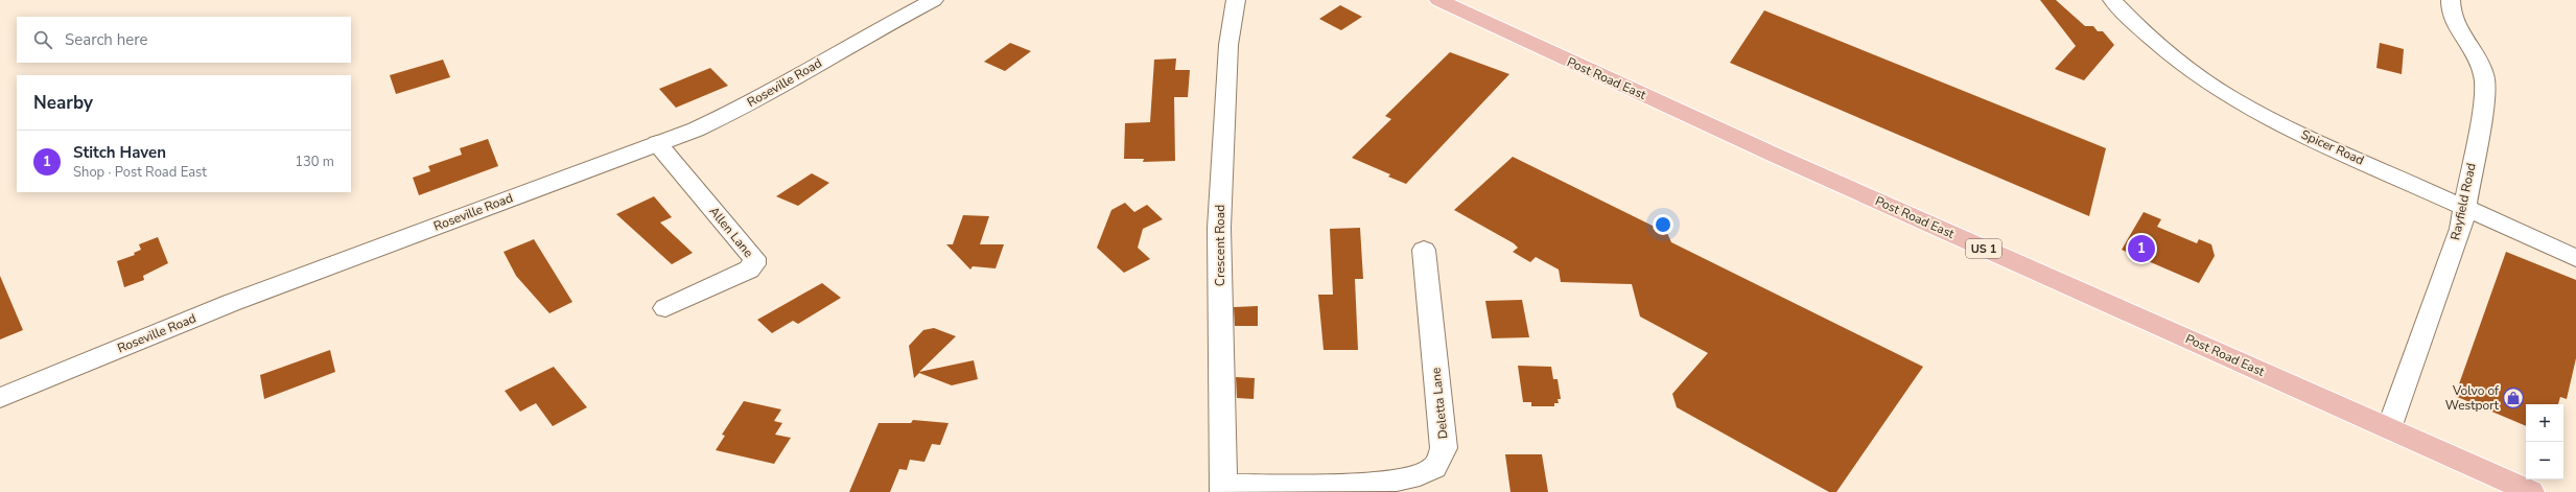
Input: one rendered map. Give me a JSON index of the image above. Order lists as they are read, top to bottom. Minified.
{"streets":{"main road":["Post Road East","US 1"],"street":["Roseville Road","Spicer Road","Rayfield Road","Allen Lane","Crescent Road","Deletta Lane"]},"crossings":[["Post Road East","Rayfield Road"],["Roseville Road","Allen Lane"],["Spicer Road","Rayfield Road"],["Crescent Road","Deletta Lane"]],"places":{"shop":["Volvo of Westport"]},"page":{"search":"Search here","heading":"Nearby","list":[{"mark":"1","name":"Stitch Haven","note":"Shop · Post Road East","value":"130 m"}],"pins":"1","map_buttons":["+","−"]}}
